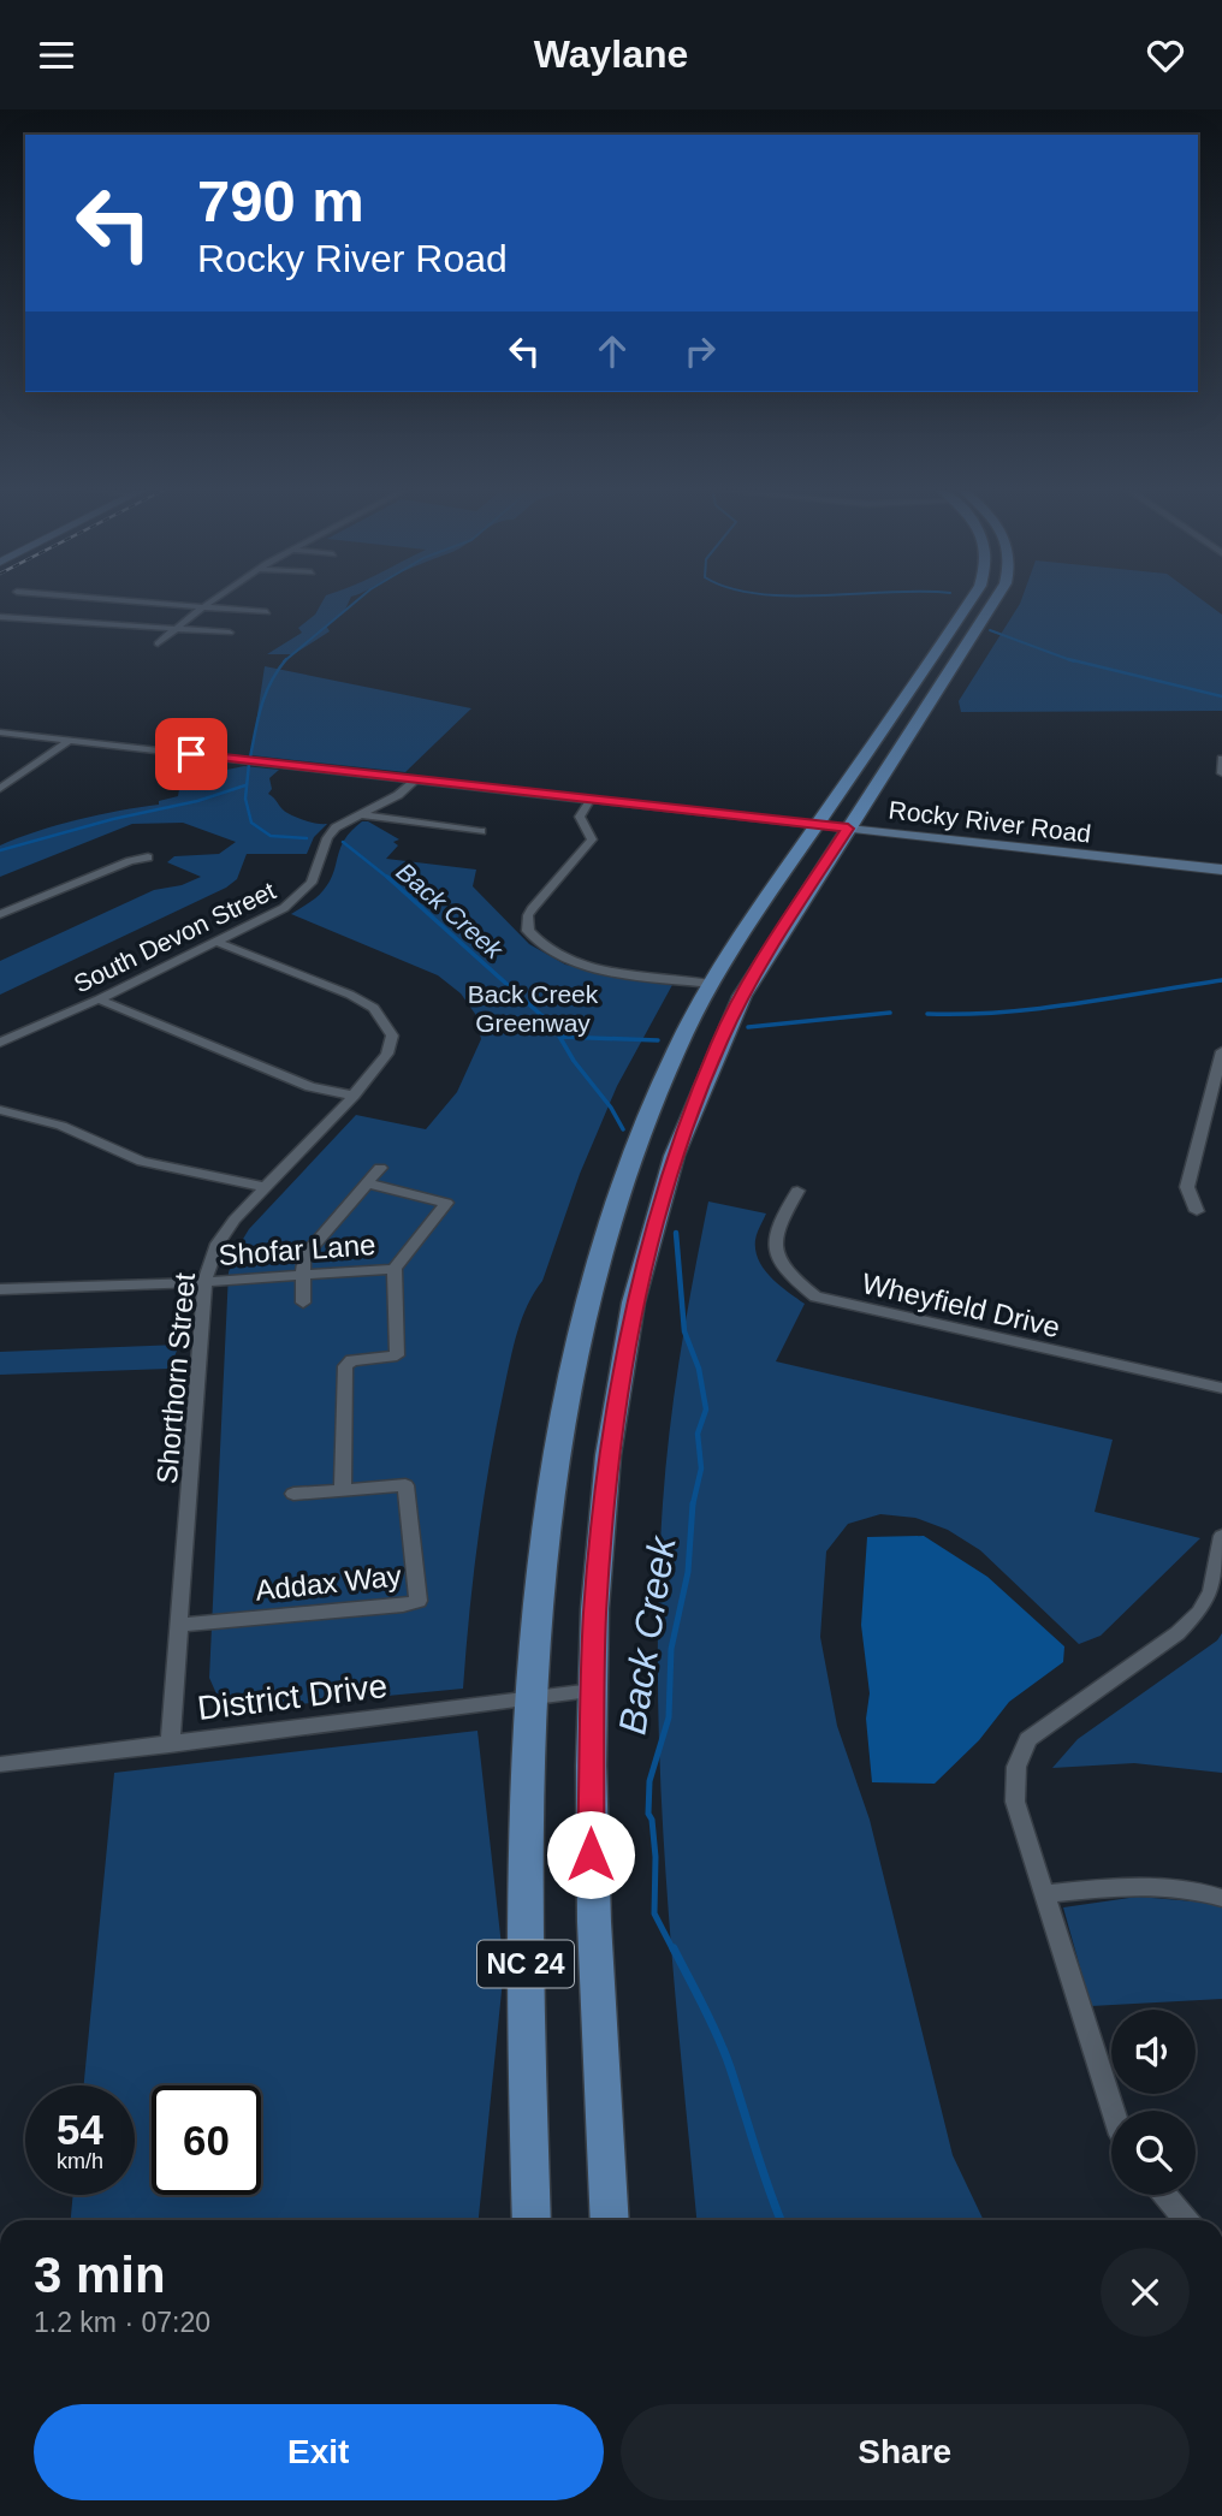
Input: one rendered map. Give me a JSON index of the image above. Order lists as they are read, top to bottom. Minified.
{"streets":{"main road":["NC 24"],"street":["Rocky River Road","South Devon Street","Shofar Lane","Wheyfield Drive","Shorthorn Street","Addax Way","District Drive"]},"crossings":[["Rocky River Road","South Devon Street"],["Rocky River Road","NC 24"],["South Devon Street","Shorthorn Street"],["Shofar Lane","Shorthorn Street"],["Shorthorn Street","Addax Way"],["Shorthorn Street","District Drive"],["District Drive","NC 24"]],"water":["Back Creek"],"parks":["Back Creek Greenway"],"page":{"header":"Waylane","turn":["790 m","Rocky River Road"],"speed":"54 km/h","limit":"60","heading":["3 min","1.2 km · 07:20"],"buttons":["Exit","Share"]}}
